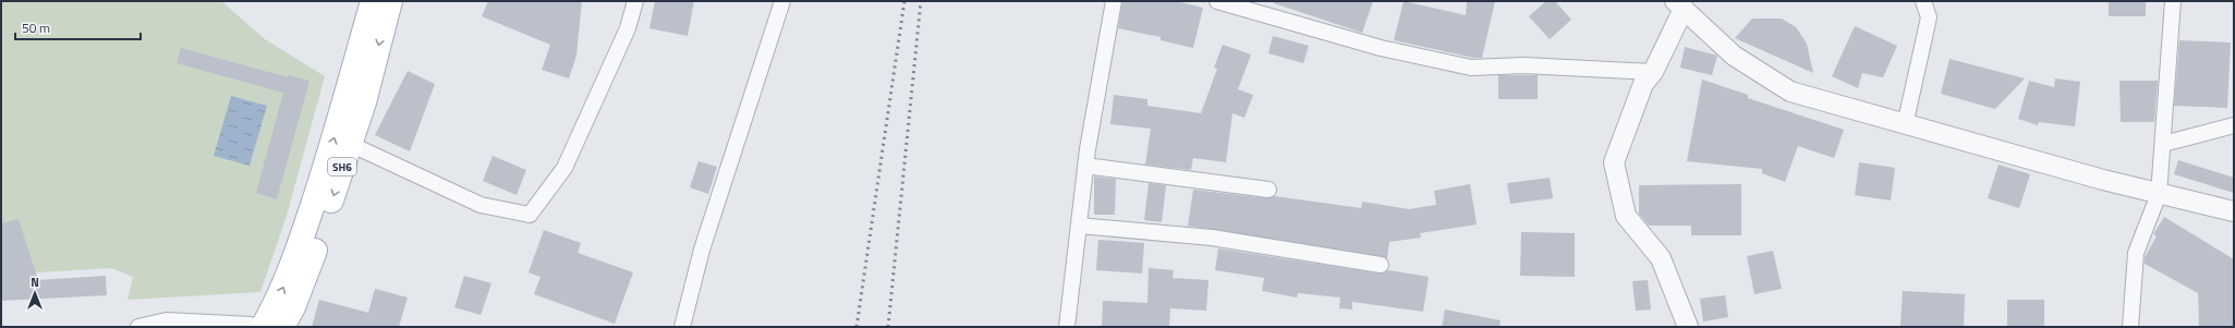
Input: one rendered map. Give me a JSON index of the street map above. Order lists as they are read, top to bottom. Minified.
{"streets":{"main road":["SH6"]},"scale_bar":"50 m","north":"top"}
